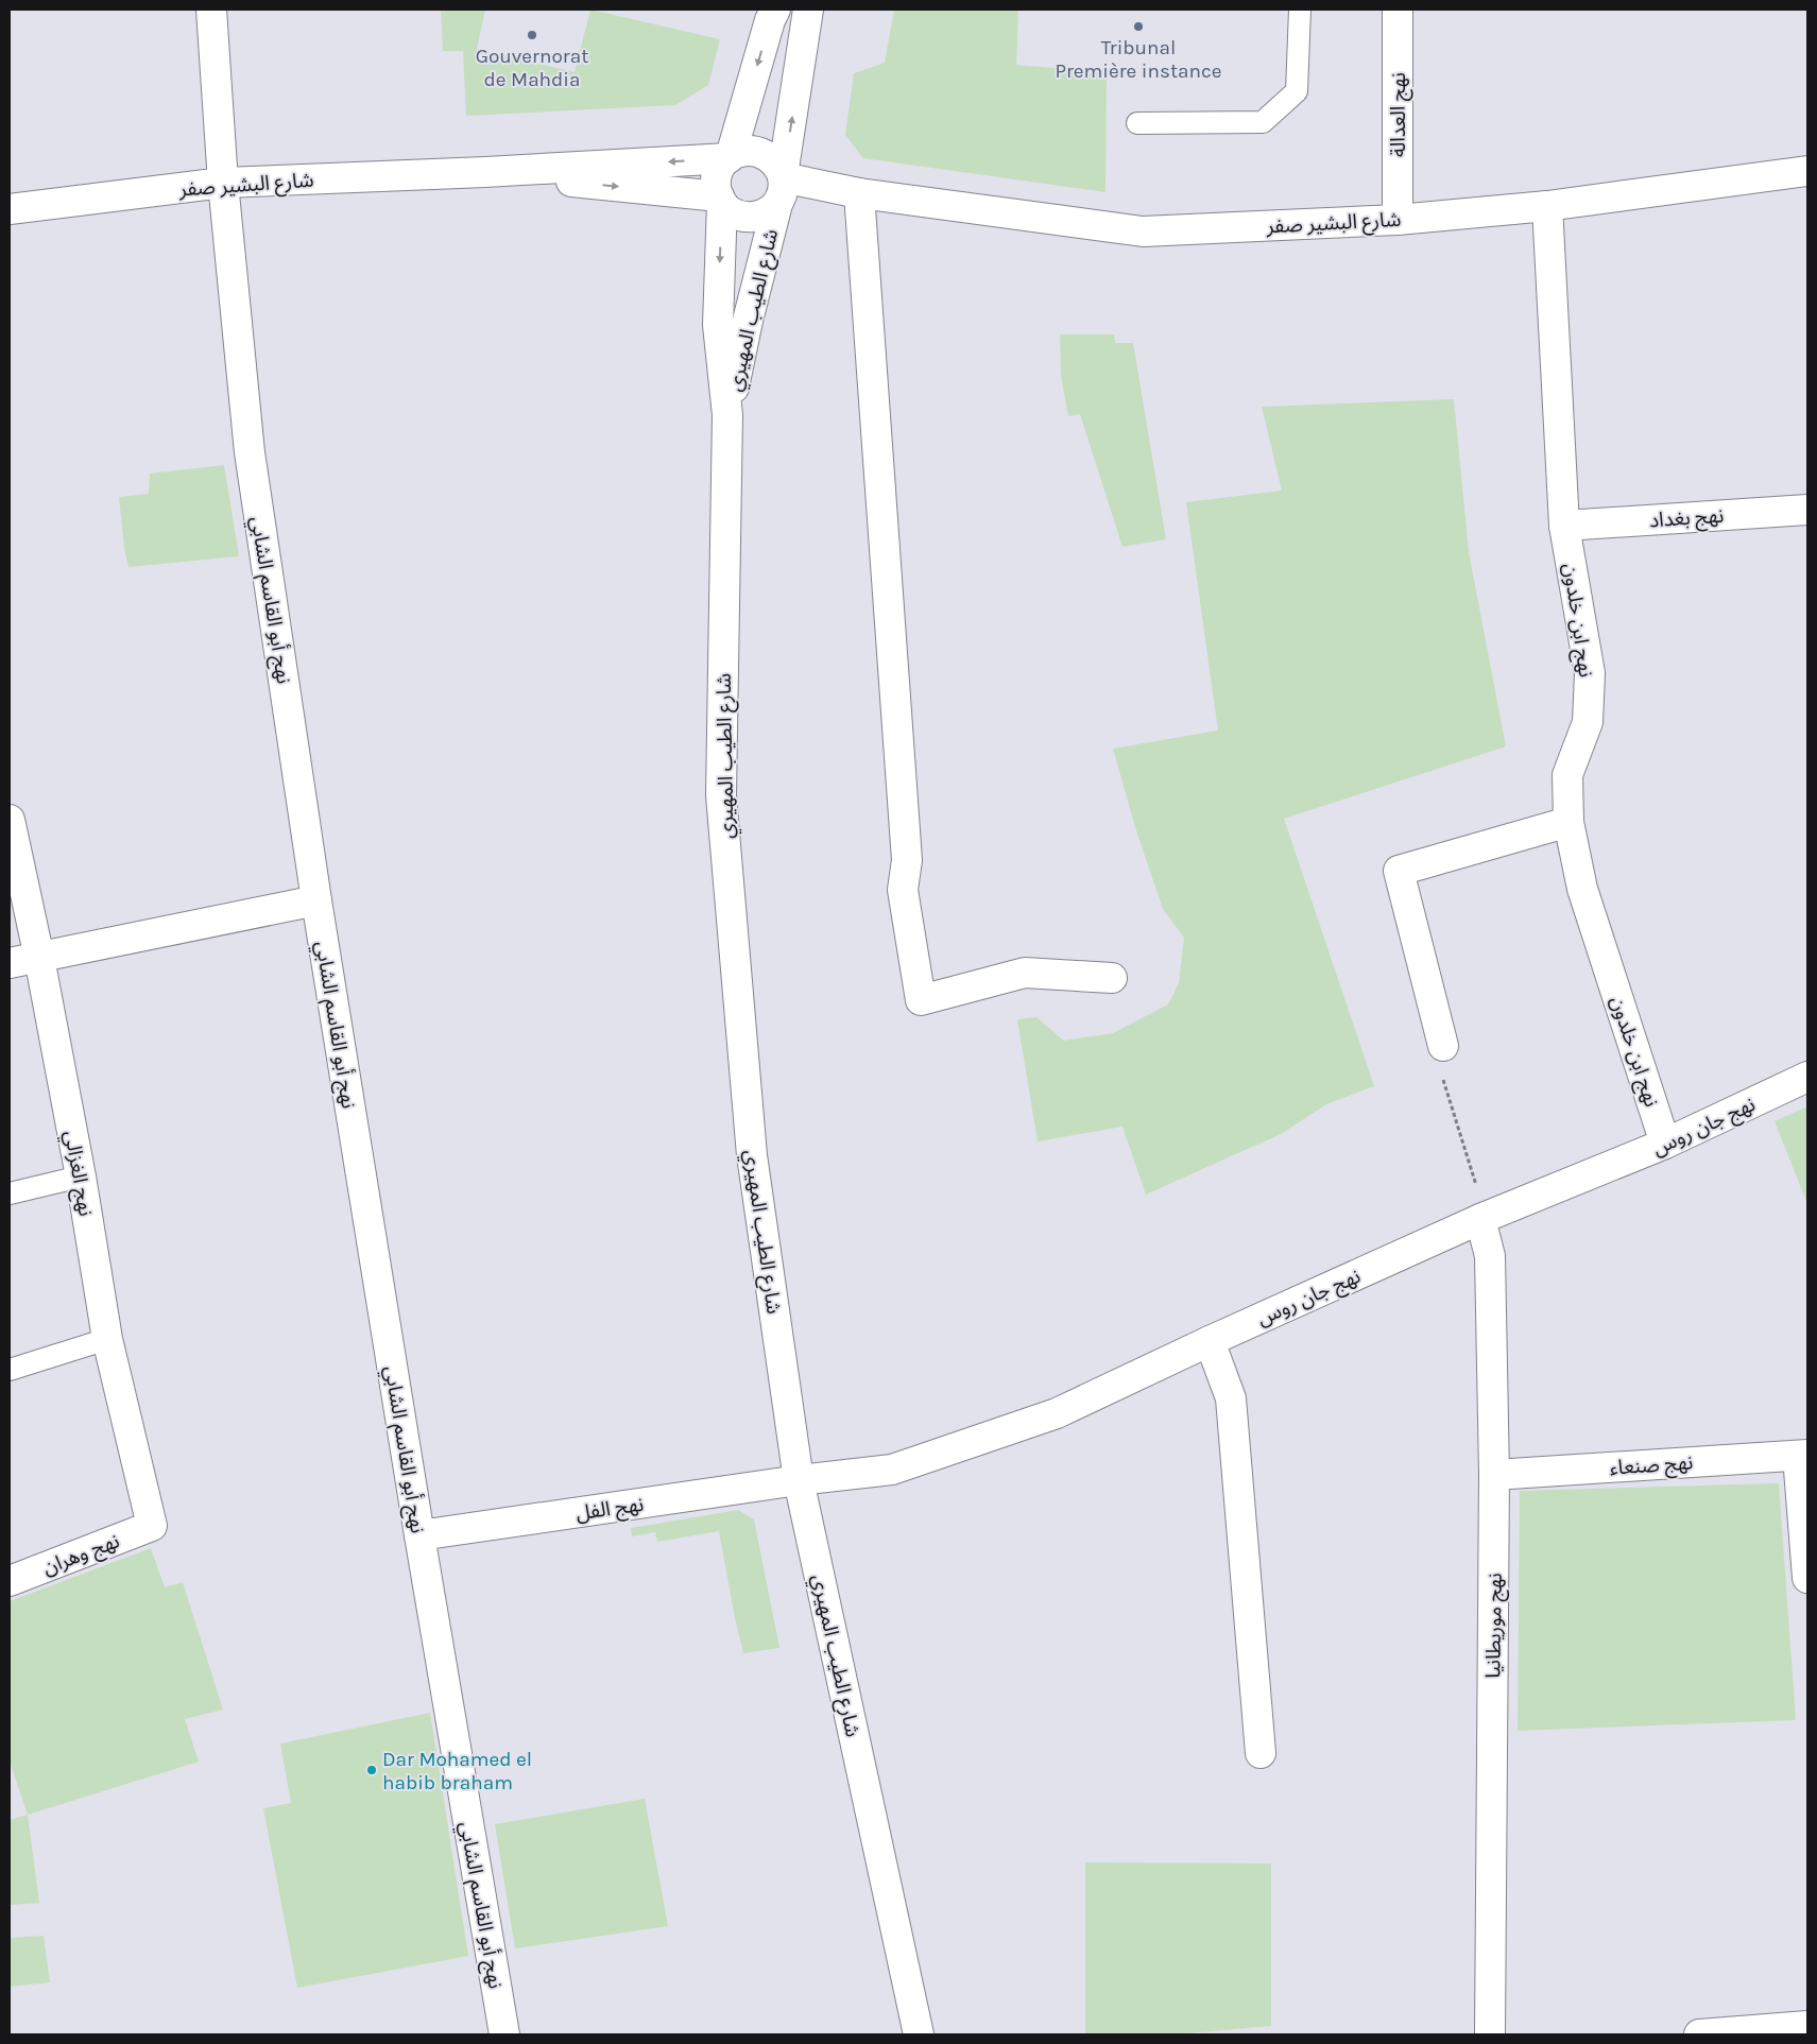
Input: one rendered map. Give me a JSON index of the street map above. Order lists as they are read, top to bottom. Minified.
{"streets":{"street":["نهج العدالة","شارع البشير صفر","شارع الطيب المهيري","نهج بغداد","نهج أبو القاسم الشابي","نهج ابن خلدون","نهج جان روس","نهج الغزالي","نهج صنعاء","نهج الفل","نهج وهران","نهج موريطانيا"]},"crossings":[["نهج العدالة","شارع البشير صفر"],["شارع البشير صفر","شارع الطيب المهيري"],["شارع البشير صفر","نهج أبو القاسم الشابي"],["شارع البشير صفر","نهج ابن خلدون"],["شارع الطيب المهيري","نهج جان روس"],["شارع الطيب المهيري","نهج الفل"],["نهج بغداد","نهج ابن خلدون"],["نهج أبو القاسم الشابي","نهج الفل"],["نهج ابن خلدون","نهج جان روس"],["نهج جان روس","نهج الفل"],["نهج جان روس","نهج موريطانيا"],["نهج الغزالي","نهج وهران"],["نهج صنعاء","نهج موريطانيا"]],"places":["Tribunal Première instance","Gouvernorat de Mahdia","Dar Mohamed el habib braham"]}
